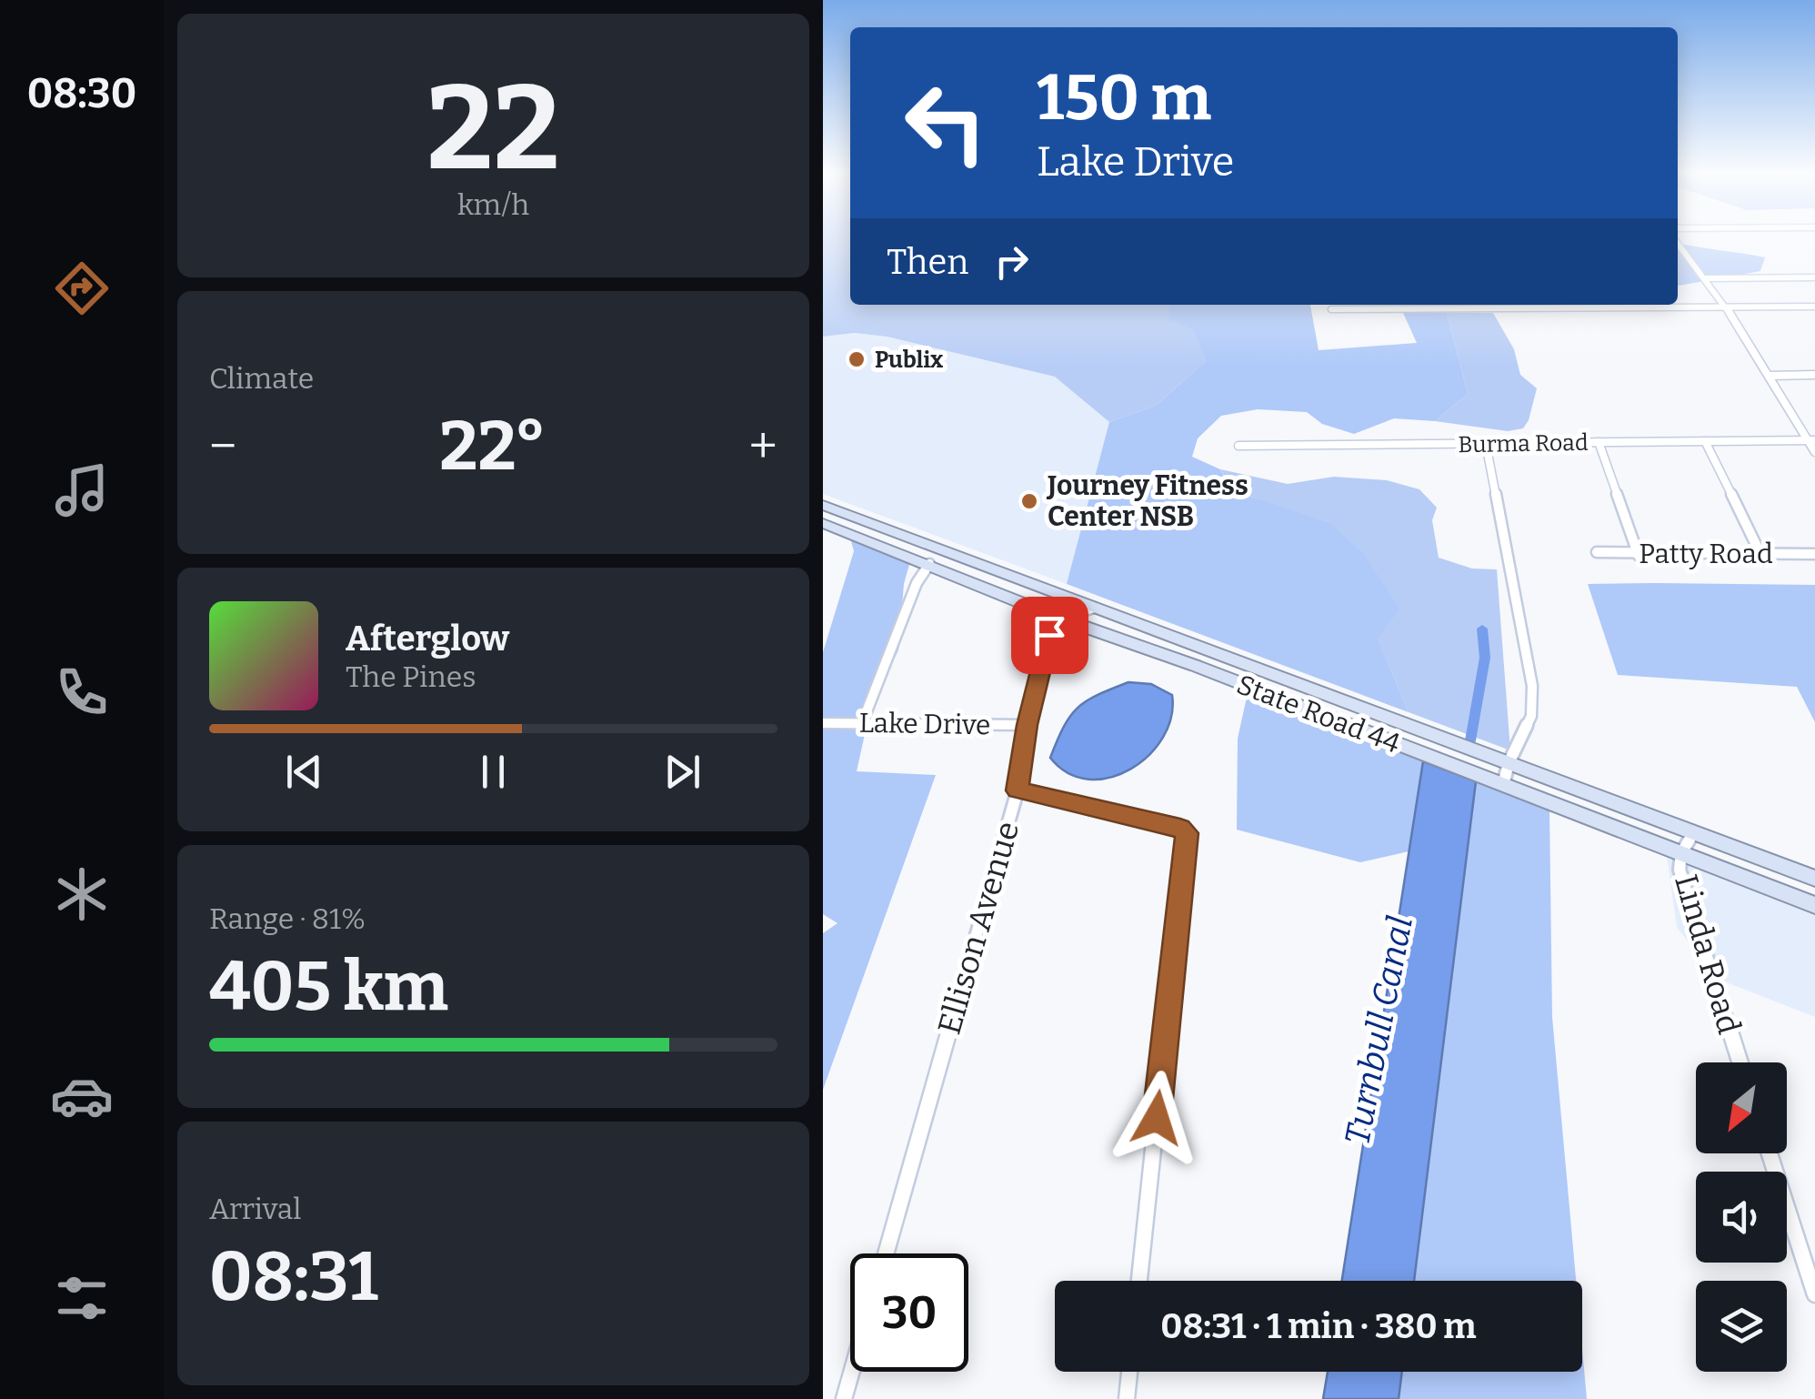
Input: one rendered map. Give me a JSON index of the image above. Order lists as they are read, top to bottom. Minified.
{"streets":{"main road":["State Road 44"],"street":["Burma Road","Patty Road","Lake Drive","Ellison Avenue","Linda Road"]},"crossings":[["State Road 44","Ellison Avenue"],["State Road 44","Linda Road"],["Lake Drive","Ellison Avenue"]],"water":["Turnbull Canal"],"places":["Publix","Journey Fitness Center NSB"],"north":"bottom left","page":{"tabs":"08:30","tile":[["22","km/h"],"Climate",["Range · 81%","405 km"],["Arrival","08:31"]],"turn":["150 m","Lake Drive"],"then":"Then","heat":["−","22°","+"],"song":["Afterglow","The Pines"],"limit":"30","trip":"08:31 · 1 min · 380 m"}}
